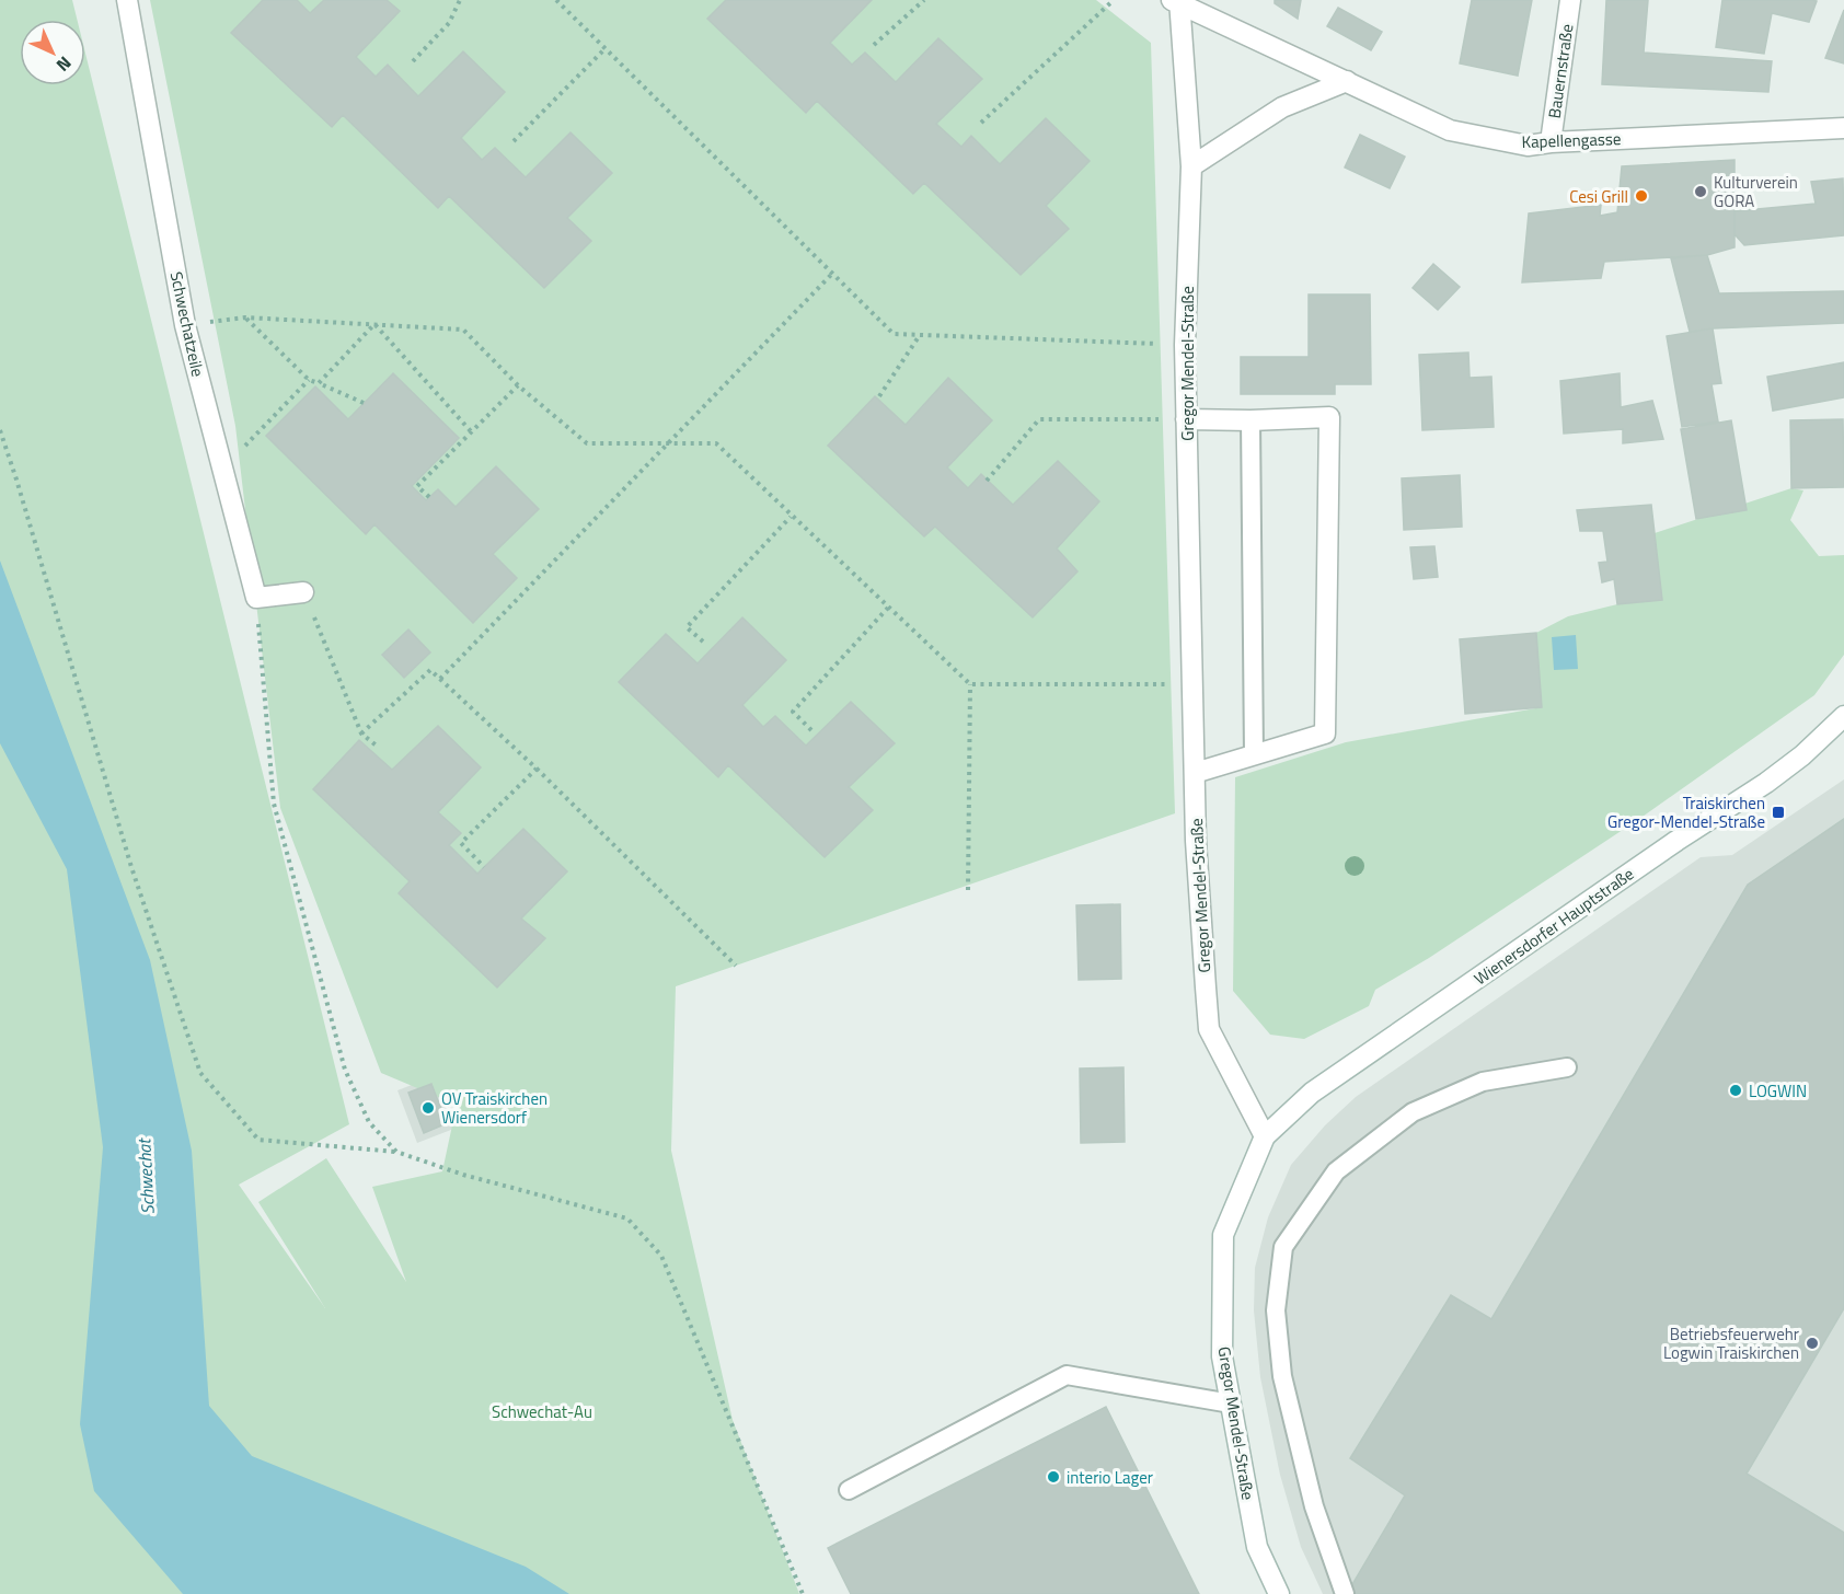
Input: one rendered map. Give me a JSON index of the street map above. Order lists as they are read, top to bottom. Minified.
{"streets":{"street":["Bauernstraße","Kapellengasse","Schwechatzeile","Gregor Mendel-Straße","Wienersdorfer Hauptstraße"]},"crossings":[["Bauernstraße","Kapellengasse"],["Kapellengasse","Gregor Mendel-Straße"],["Gregor Mendel-Straße","Wienersdorfer Hauptstraße"]],"water":["Schwechat"],"parks":["Schwechat-Au"],"places":{"other":["Kulturverein GORA","Cesi Grill","LOGWIN","OV Traiskirchen Wienersdorf","Betriebsfeuerwehr Logwin Traiskirchen","interio Lager"],"transit":["Traiskirchen Gregor-Mendel-Straße"]},"north":"bottom right"}
